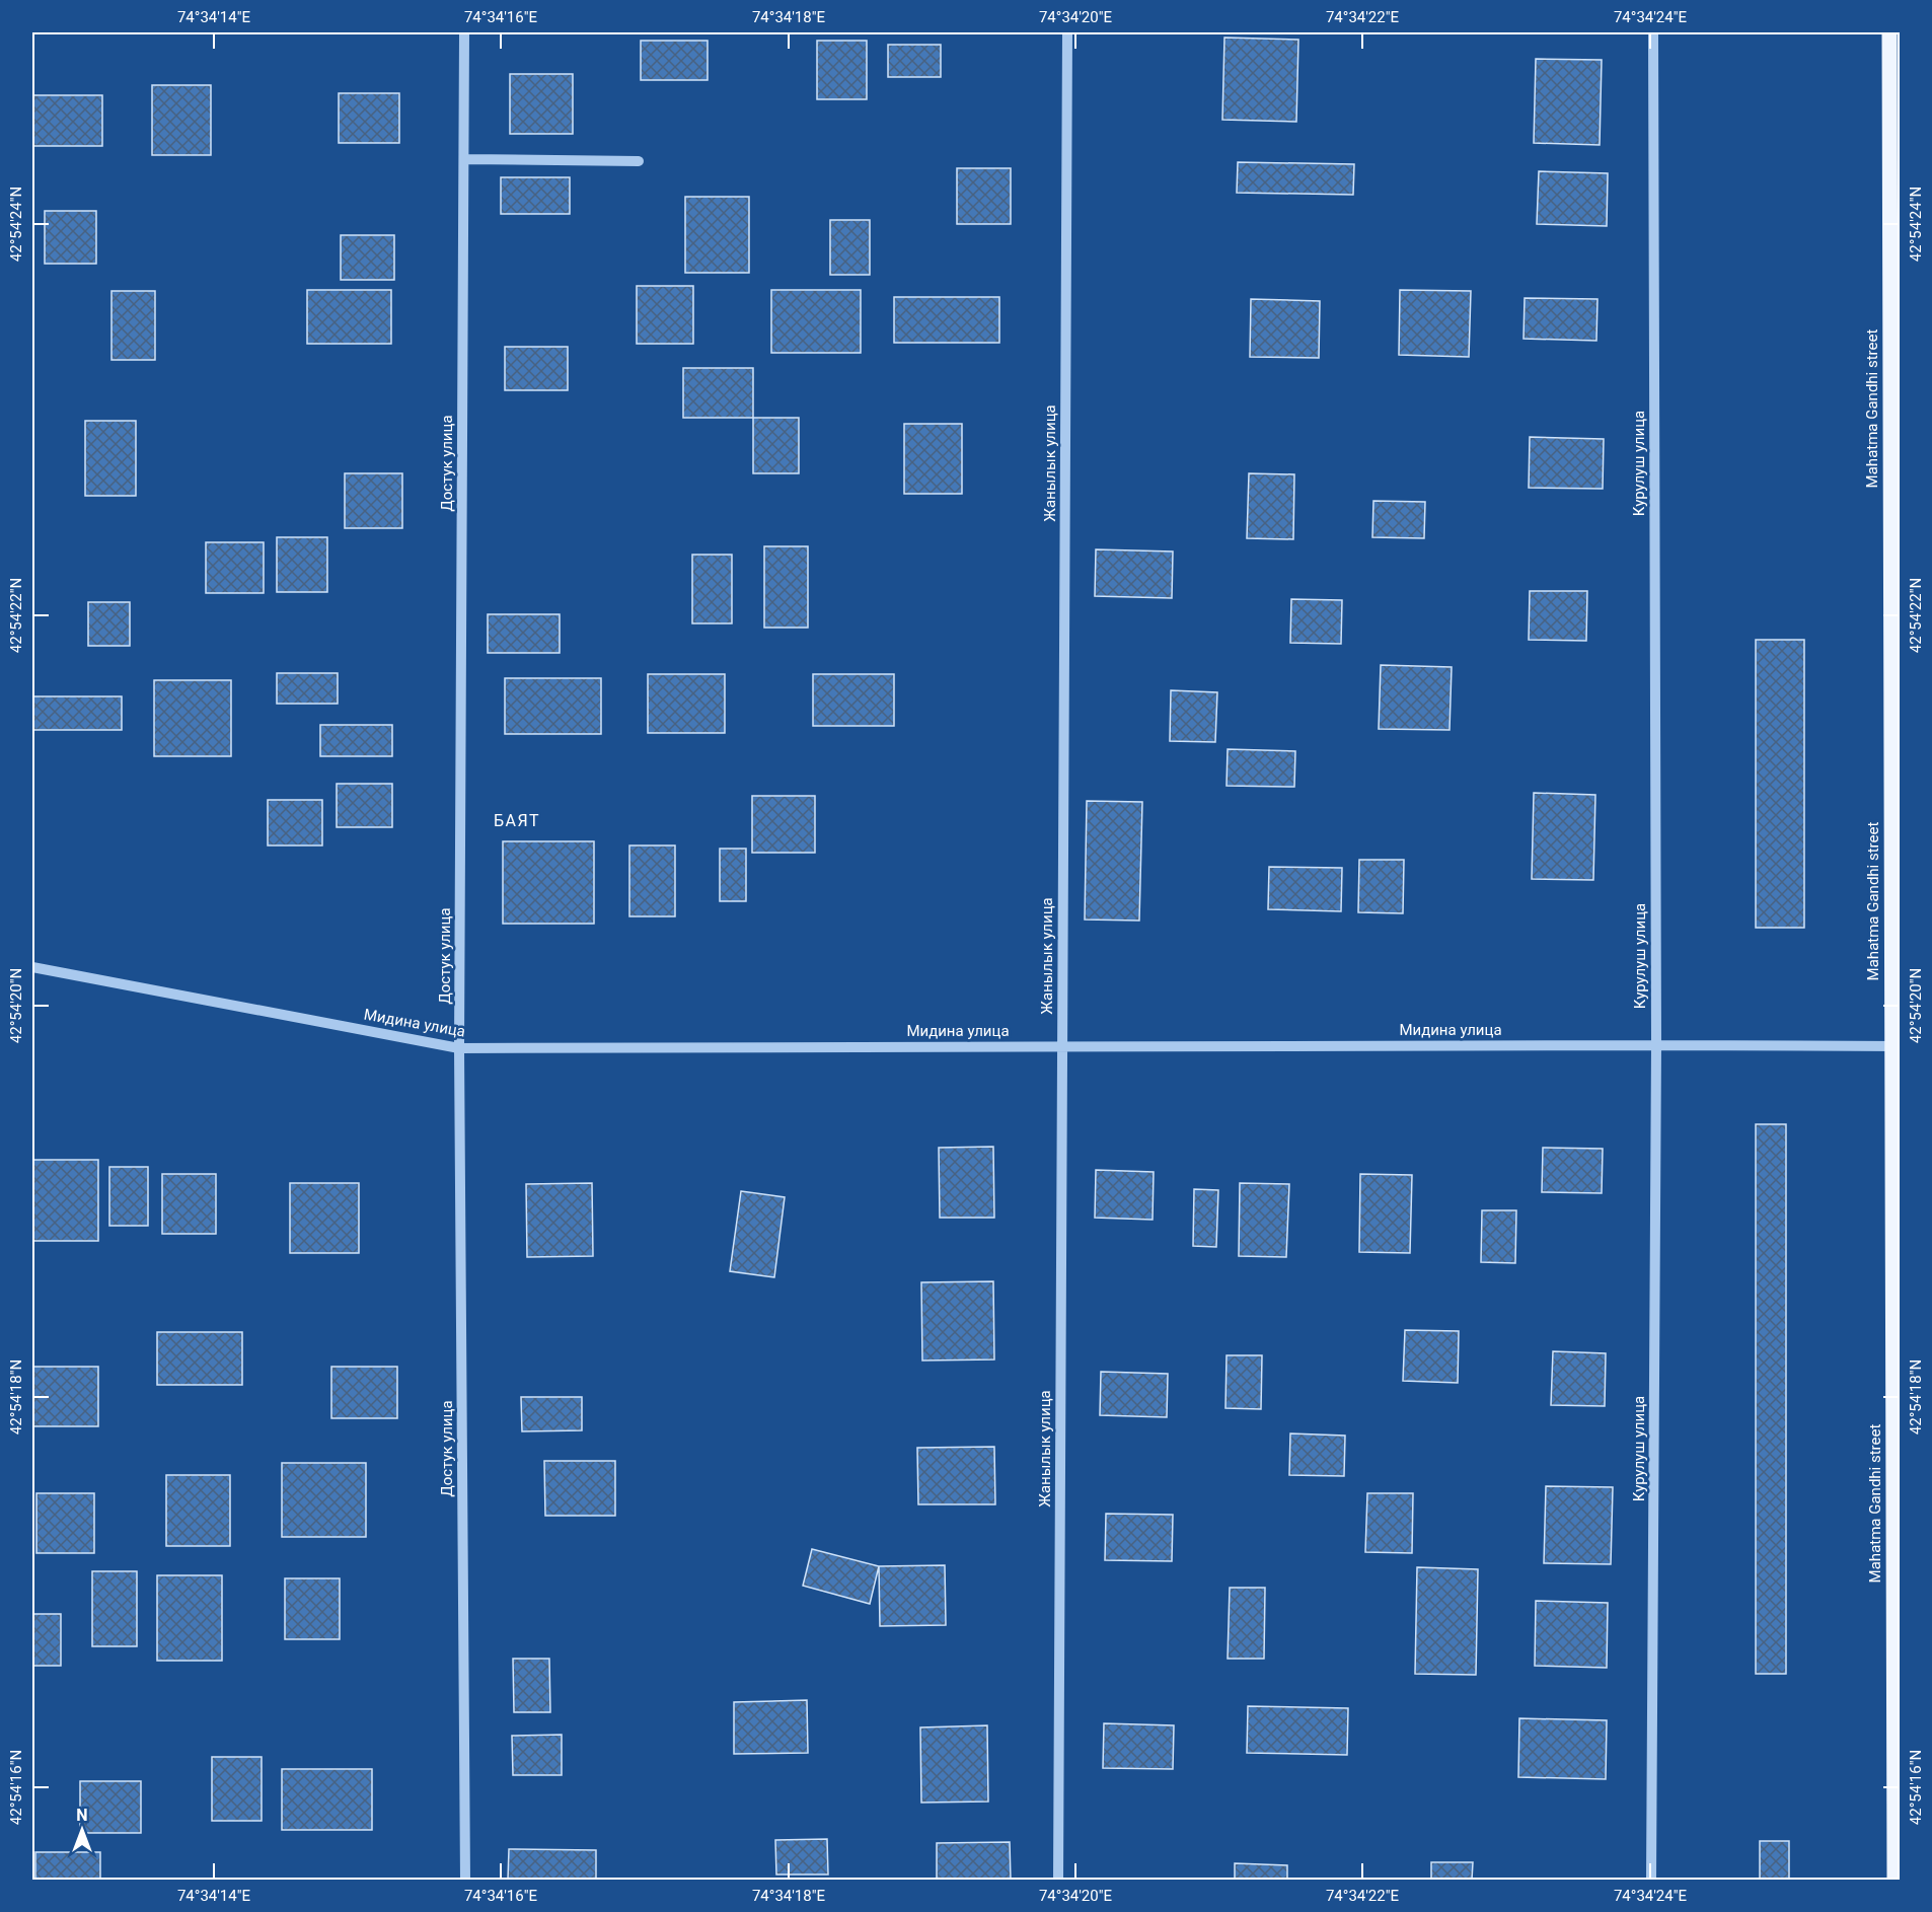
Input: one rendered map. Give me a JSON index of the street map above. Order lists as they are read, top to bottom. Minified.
{"streets":{"main road":["Mahatma Gandhi street"],"street":["Достук улица","Жанылык улица","Курулуш улица","Мидина улица"]},"crossings":[["Mahatma Gandhi street","Мидина улица"],["Достук улица","Мидина улица"],["Жанылык улица","Мидина улица"],["Курулуш улица","Мидина улица"]],"districts":["БАЯТ"],"north":"top","coordinates":["74°34'14\"E","74°34'16\"E","74°34'18\"E","74°34'20\"E","74°34'22\"E","74°34'24\"E","42°54'24\"N","42°54'22\"N","42°54'20\"N","42°54'18\"N","42°54'16\"N"]}
